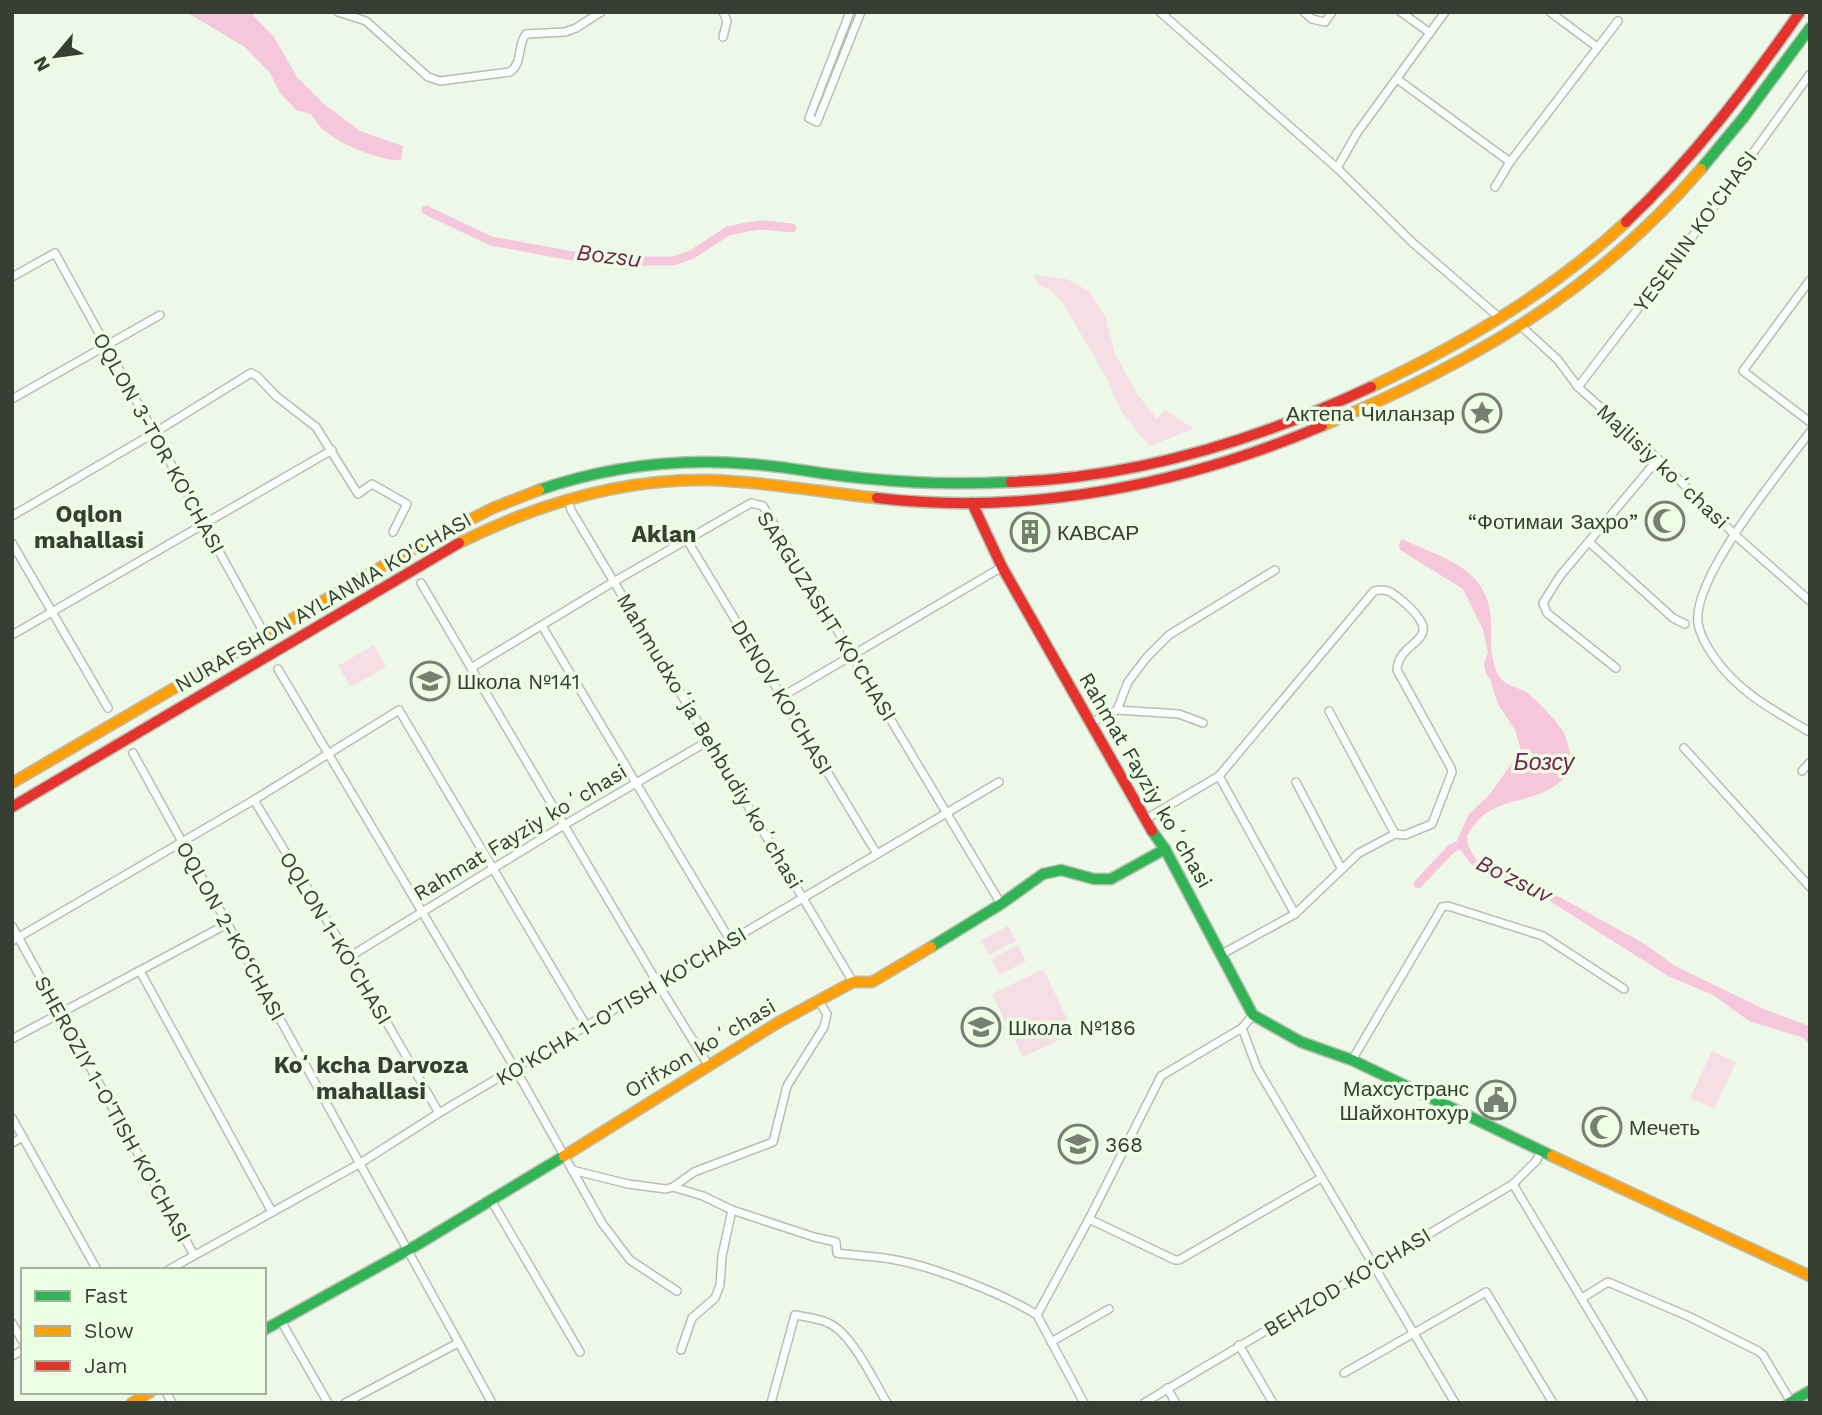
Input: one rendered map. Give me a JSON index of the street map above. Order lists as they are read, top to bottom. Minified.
{"streets":{"main road":["NURAFSHON AYLANMA KO'CHASI","Rahmat Fayziy koʻchasi","Orifxon koʻchasi"],"street":["YESENIN KO'CHASI","OQLON 3-TOR KO'CHASI","Majlisiy koʻchasi","SARGUZASHT KO'CHASI","DENOV KO'CHASI","Mahmudxoʻja Behbudiy koʻchasi","OQLON 2-KO‘CHASI","OQLON 1-KO'CHASI","KO'KCHA 1-O'TISH KO'CHASI","SHEROZIY 1-O'TISH KO'CHASI","BEHZOD KO‘CHASI"]},"crossings":[["YESENIN KO'CHASI","Majlisiy koʻchasi"],["OQLON 3-TOR KO'CHASI","NURAFSHON AYLANMA KO'CHASI"],["Majlisiy koʻchasi","NURAFSHON AYLANMA KO'CHASI"],["NURAFSHON AYLANMA KO'CHASI","Mahmudxoʻja Behbudiy koʻchasi"],["NURAFSHON AYLANMA KO'CHASI","Rahmat Fayziy koʻchasi"],["SARGUZASHT KO'CHASI","DENOV KO'CHASI"],["SARGUZASHT KO'CHASI","Mahmudxoʻja Behbudiy koʻchasi"],["SARGUZASHT KO'CHASI","KO'KCHA 1-O'TISH KO'CHASI"],["SARGUZASHT KO'CHASI","Orifxon koʻchasi"],["DENOV KO'CHASI","KO'KCHA 1-O'TISH KO'CHASI"],["Mahmudxoʻja Behbudiy koʻchasi","Rahmat Fayziy koʻchasi"],["Mahmudxoʻja Behbudiy koʻchasi","KO'KCHA 1-O'TISH KO'CHASI"],["Mahmudxoʻja Behbudiy koʻchasi","Orifxon koʻchasi"],["Rahmat Fayziy koʻchasi","OQLON 1-KO'CHASI"],["Rahmat Fayziy koʻchasi","Orifxon koʻchasi"],["OQLON 2-KO‘CHASI","KO'KCHA 1-O'TISH KO'CHASI"],["OQLON 2-KO‘CHASI","Orifxon koʻchasi"],["OQLON 1-KO'CHASI","KO'KCHA 1-O'TISH KO'CHASI"],["KO'KCHA 1-O'TISH KO'CHASI","SHEROZIY 1-O'TISH KO'CHASI"]],"districts":["Oqlon mahallasi","Aklan","Koʻkcha Darvoza mahallasi"],"water":["Bozsu","Бозсу","Bo'zsuv"],"places":{"place":["Актепа Чиланзар"],"mosque":["“Фотимаи Заҳро”","Мечеть"],"building":["КАВСАР"],"school or university":["Школа №141","Школа №186","368"],"public building":["Махсустранс Шайхонтохур"]},"legend":["Fast","Slow","Jam"],"north":"bottom left"}
